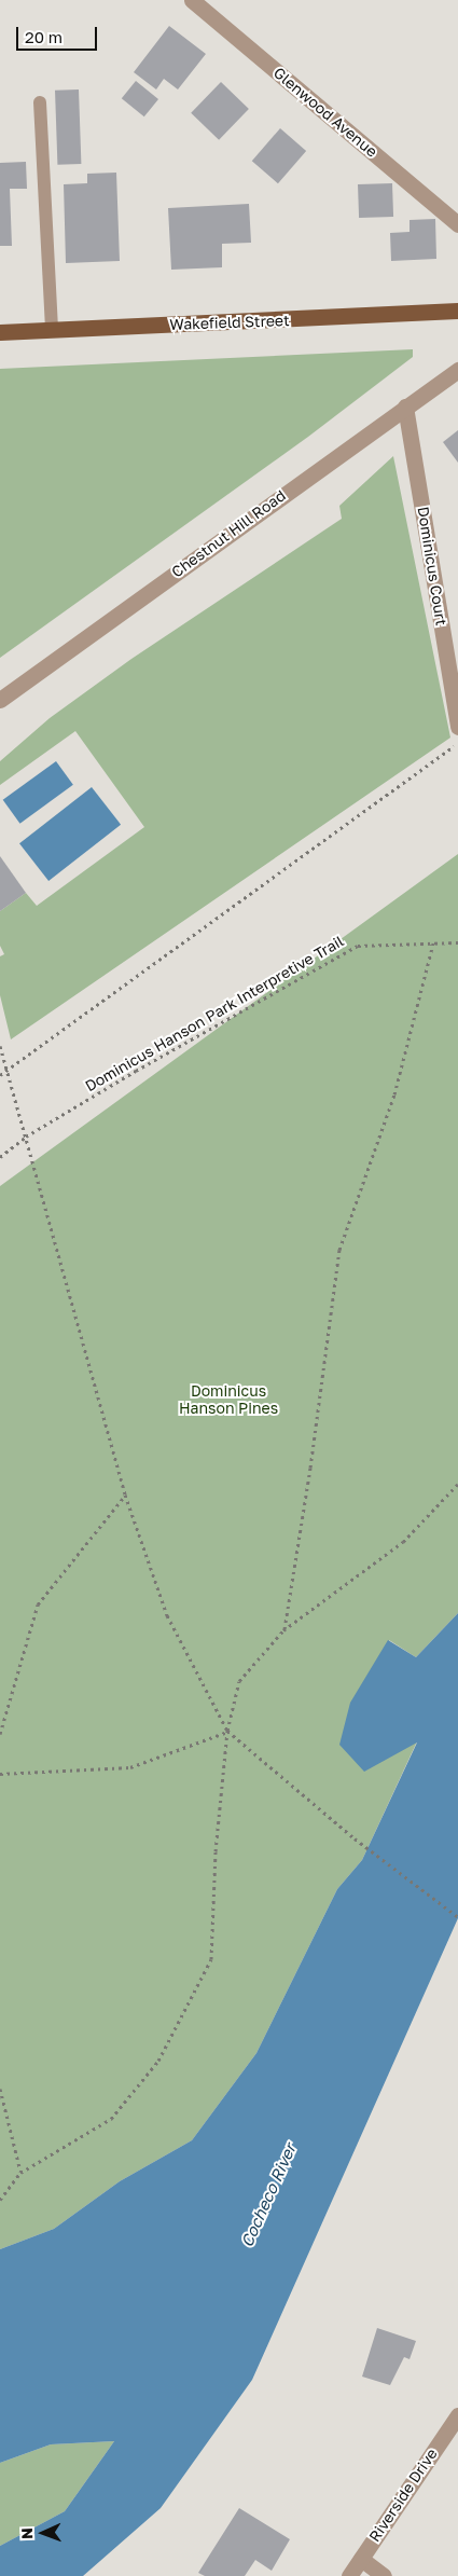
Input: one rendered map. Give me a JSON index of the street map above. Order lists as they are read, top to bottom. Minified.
{"streets":{"main road":["Wakefield Street"],"street":["Glenwood Avenue","Chestnut Hill Road","Dominicus Court","Riverside Drive"],"path":["Dominicus Hanson Park Interpretive Trail"]},"crossings":[["Chestnut Hill Road","Dominicus Court"]],"water":["Cocheco River"],"parks":["Dominicus Hanson Pines"],"scale_bar":"20 m","north":"left"}
